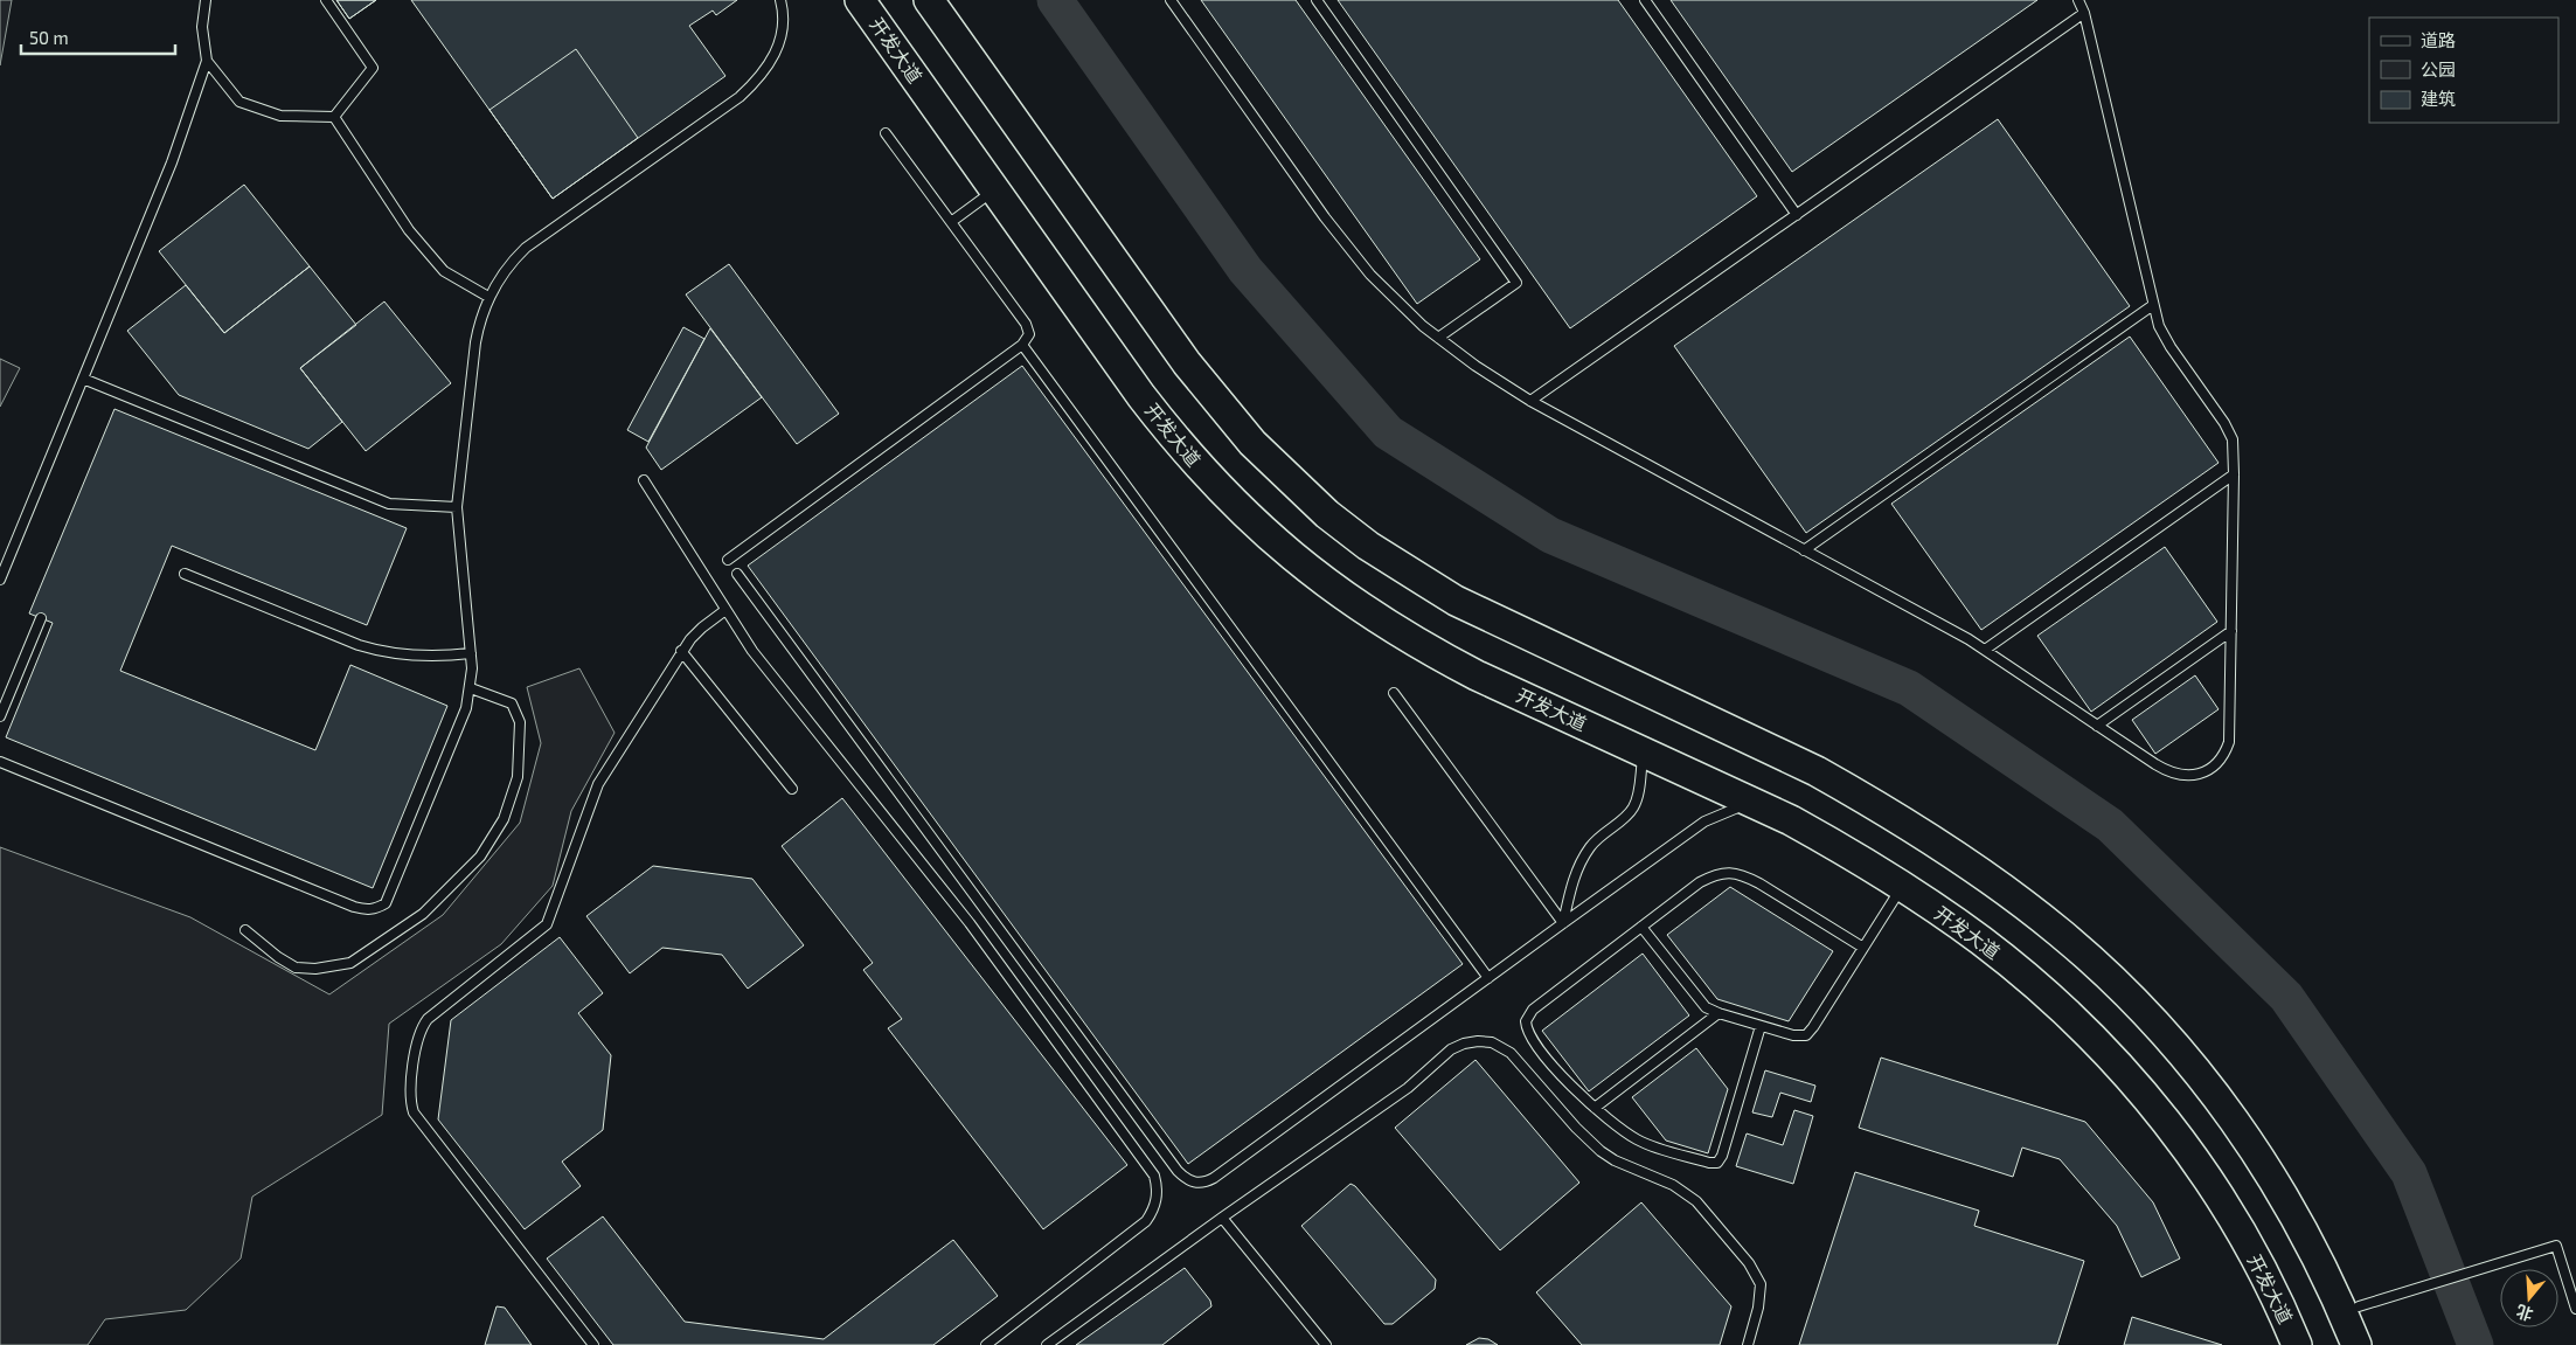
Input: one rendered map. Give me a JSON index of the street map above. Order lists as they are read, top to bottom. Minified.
{"streets":{"main road":["开发大道"]},"legend":["道路","公园","建筑"],"scale_bar":"50 m","north":"bottom"}
